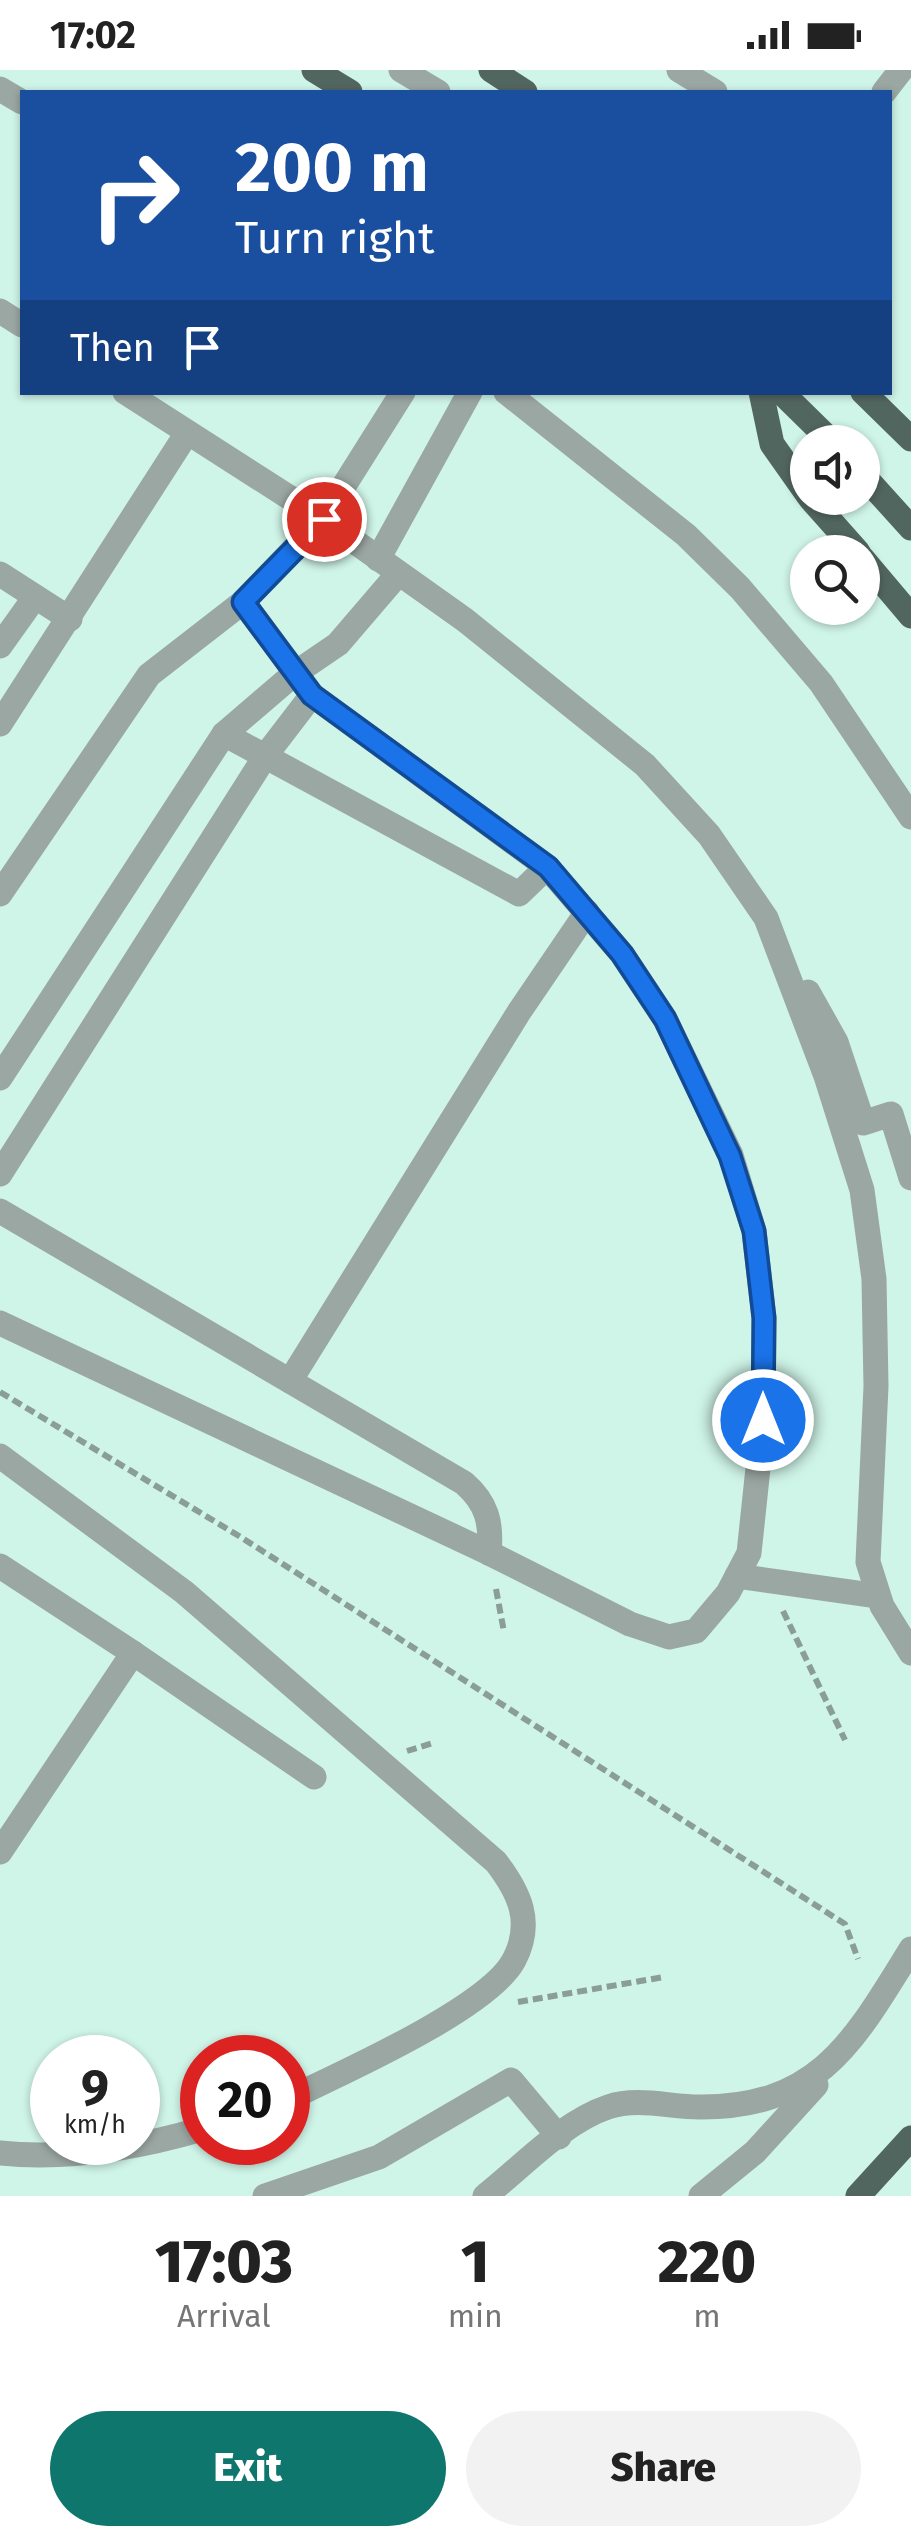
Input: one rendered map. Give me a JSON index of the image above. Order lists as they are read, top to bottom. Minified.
{"page":{"status":"17:02","turn":["200 m","Turn right"],"then":"Then","speed":"9 km/h","limit":"20","eta":["17:03","Arrival","1","min","220","m"],"buttons":["Exit","Share"]}}
